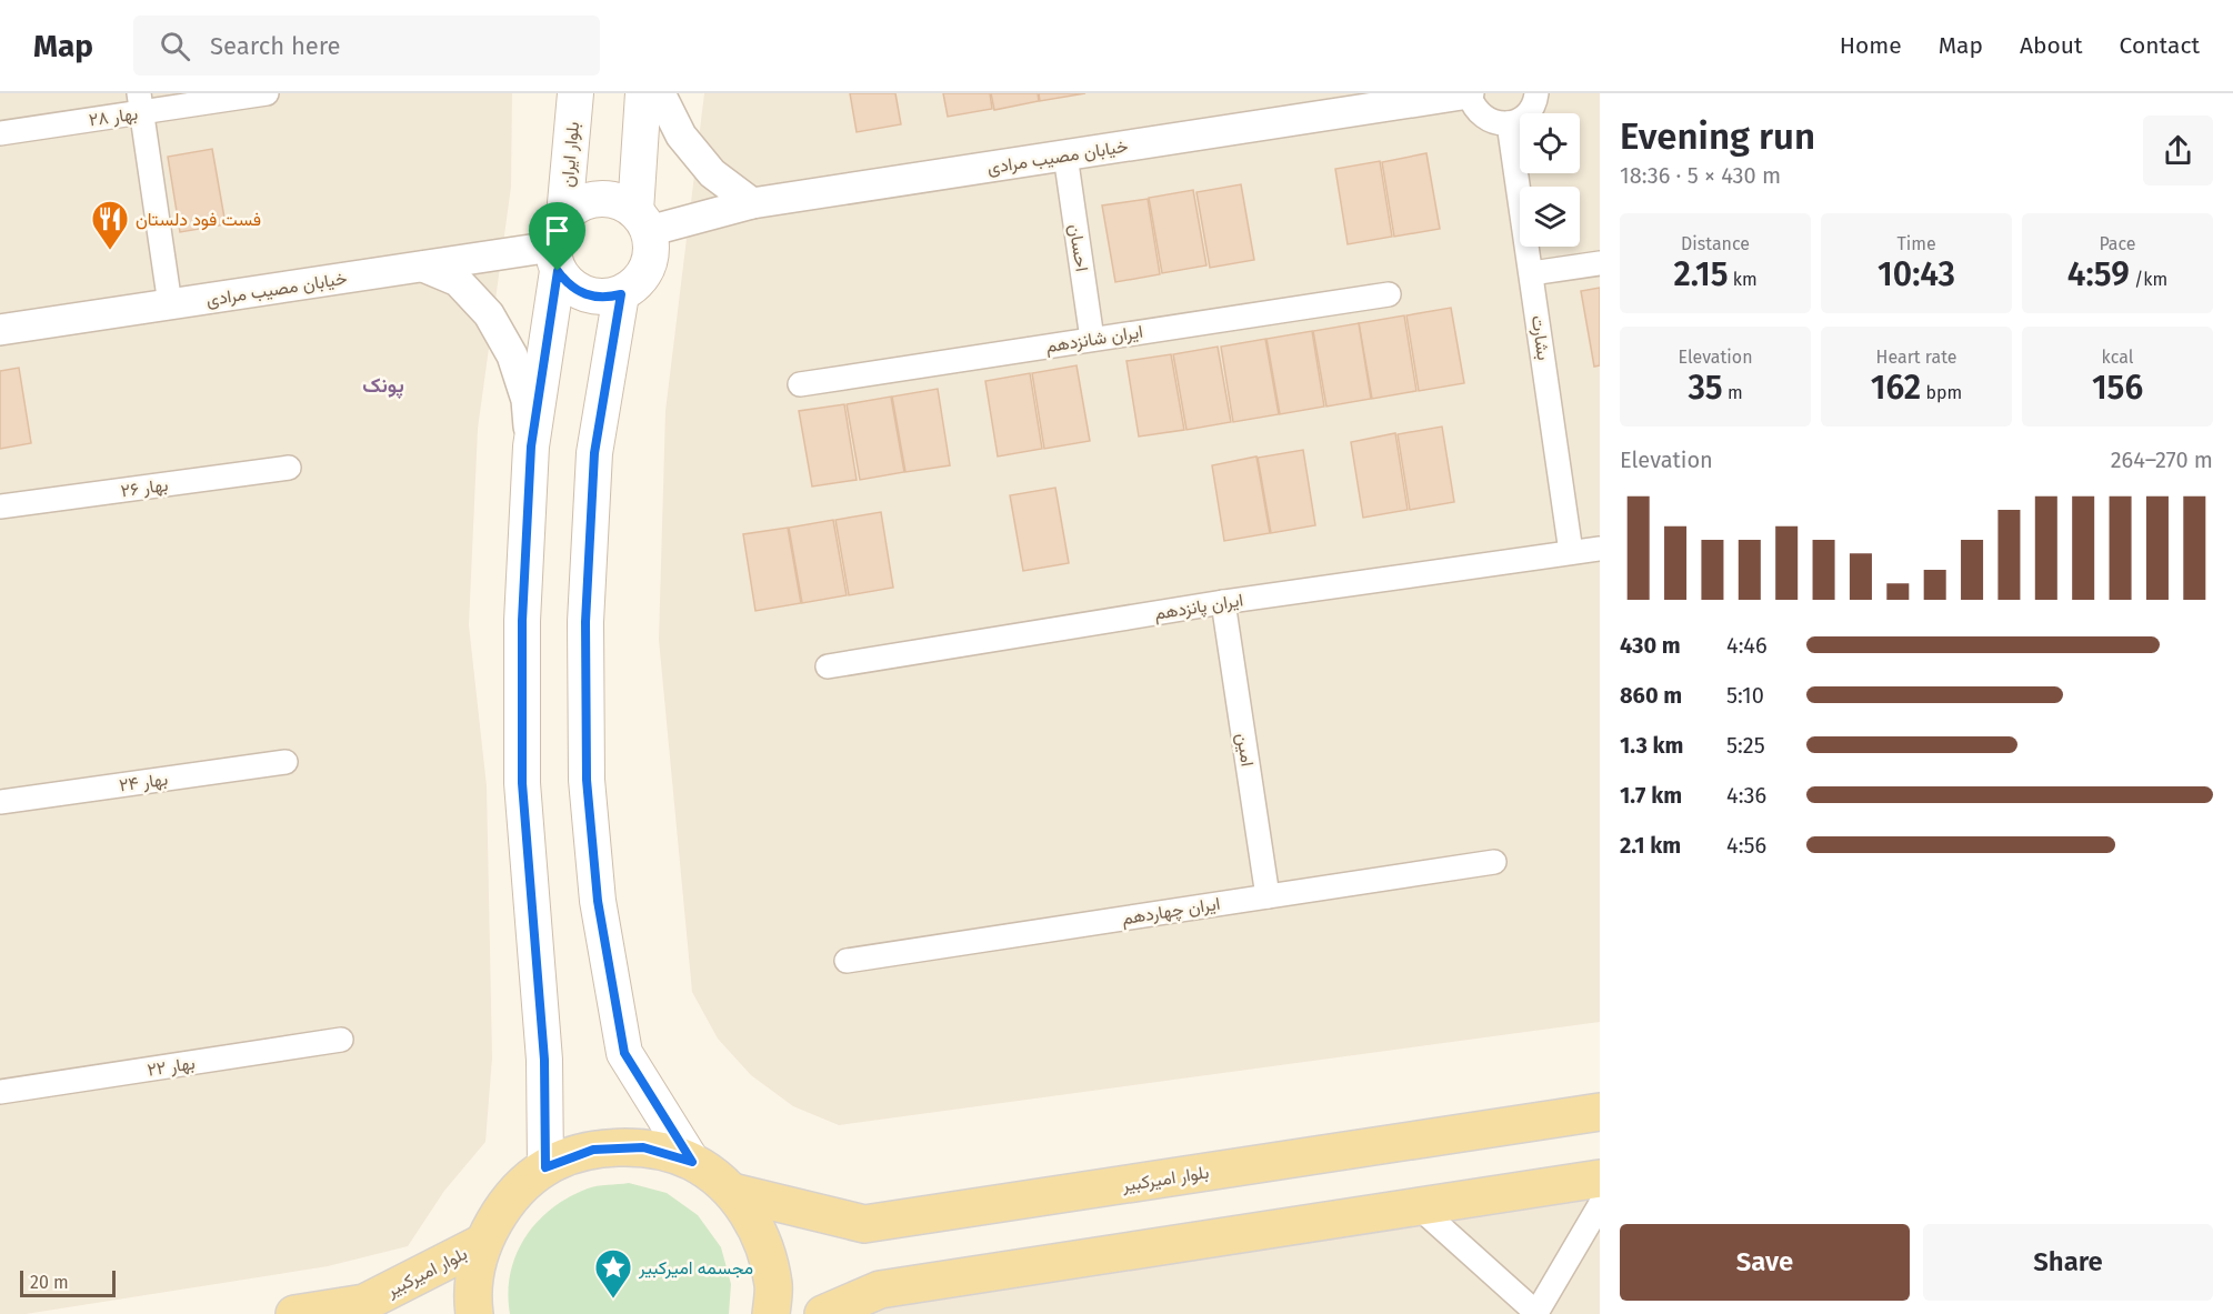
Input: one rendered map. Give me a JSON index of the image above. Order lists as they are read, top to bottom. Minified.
{"streets":{"main road":["بلوار ایران","بلوار امیرکبیر"],"street":["بهار ۲۸","خیابان مصیب مرادی","احسان","بشارت","ایران شانزدهم","بهار ۲۶","ایران پانزدهم","امین","بهار ۲۴","ایران چهاردهم","بهار ۲۲"]},"crossings":[["بلوار ایران","خیابان مصیب مرادی"],["خیابان مصیب مرادی","احسان"],["احسان","ایران شانزدهم"],["بشارت","ایران پانزدهم"],["ایران پانزدهم","امین"],["امین","ایران چهاردهم"]],"districts":["پونک"],"places":{"restaurant":["فست فود دلستان"],"place":["مجسمه امیرکبیر"]},"scale_bar":"20 m","page":{"header":"Map","search":"Search here","nav":["Home","Map","About","Contact"],"heading":["Evening run","18:36 · 5 × 430 m"],"stats":[["Distance","2.15 km"],["Time","10:43"],["Pace","4:59 /km"],["Elevation","35 m"],["Heart rate","162 bpm"],["kcal","156"]],"chart":["Elevation","264–270 m"],"list":[{"name":"430 m","note":"4:46"},{"name":"860 m","note":"5:10"},{"name":"1.3 km","note":"5:25"},{"name":"1.7 km","note":"4:36"},{"name":"2.1 km","note":"4:56"}],"buttons":["Save","Share"],"scale":"20 m"}}
